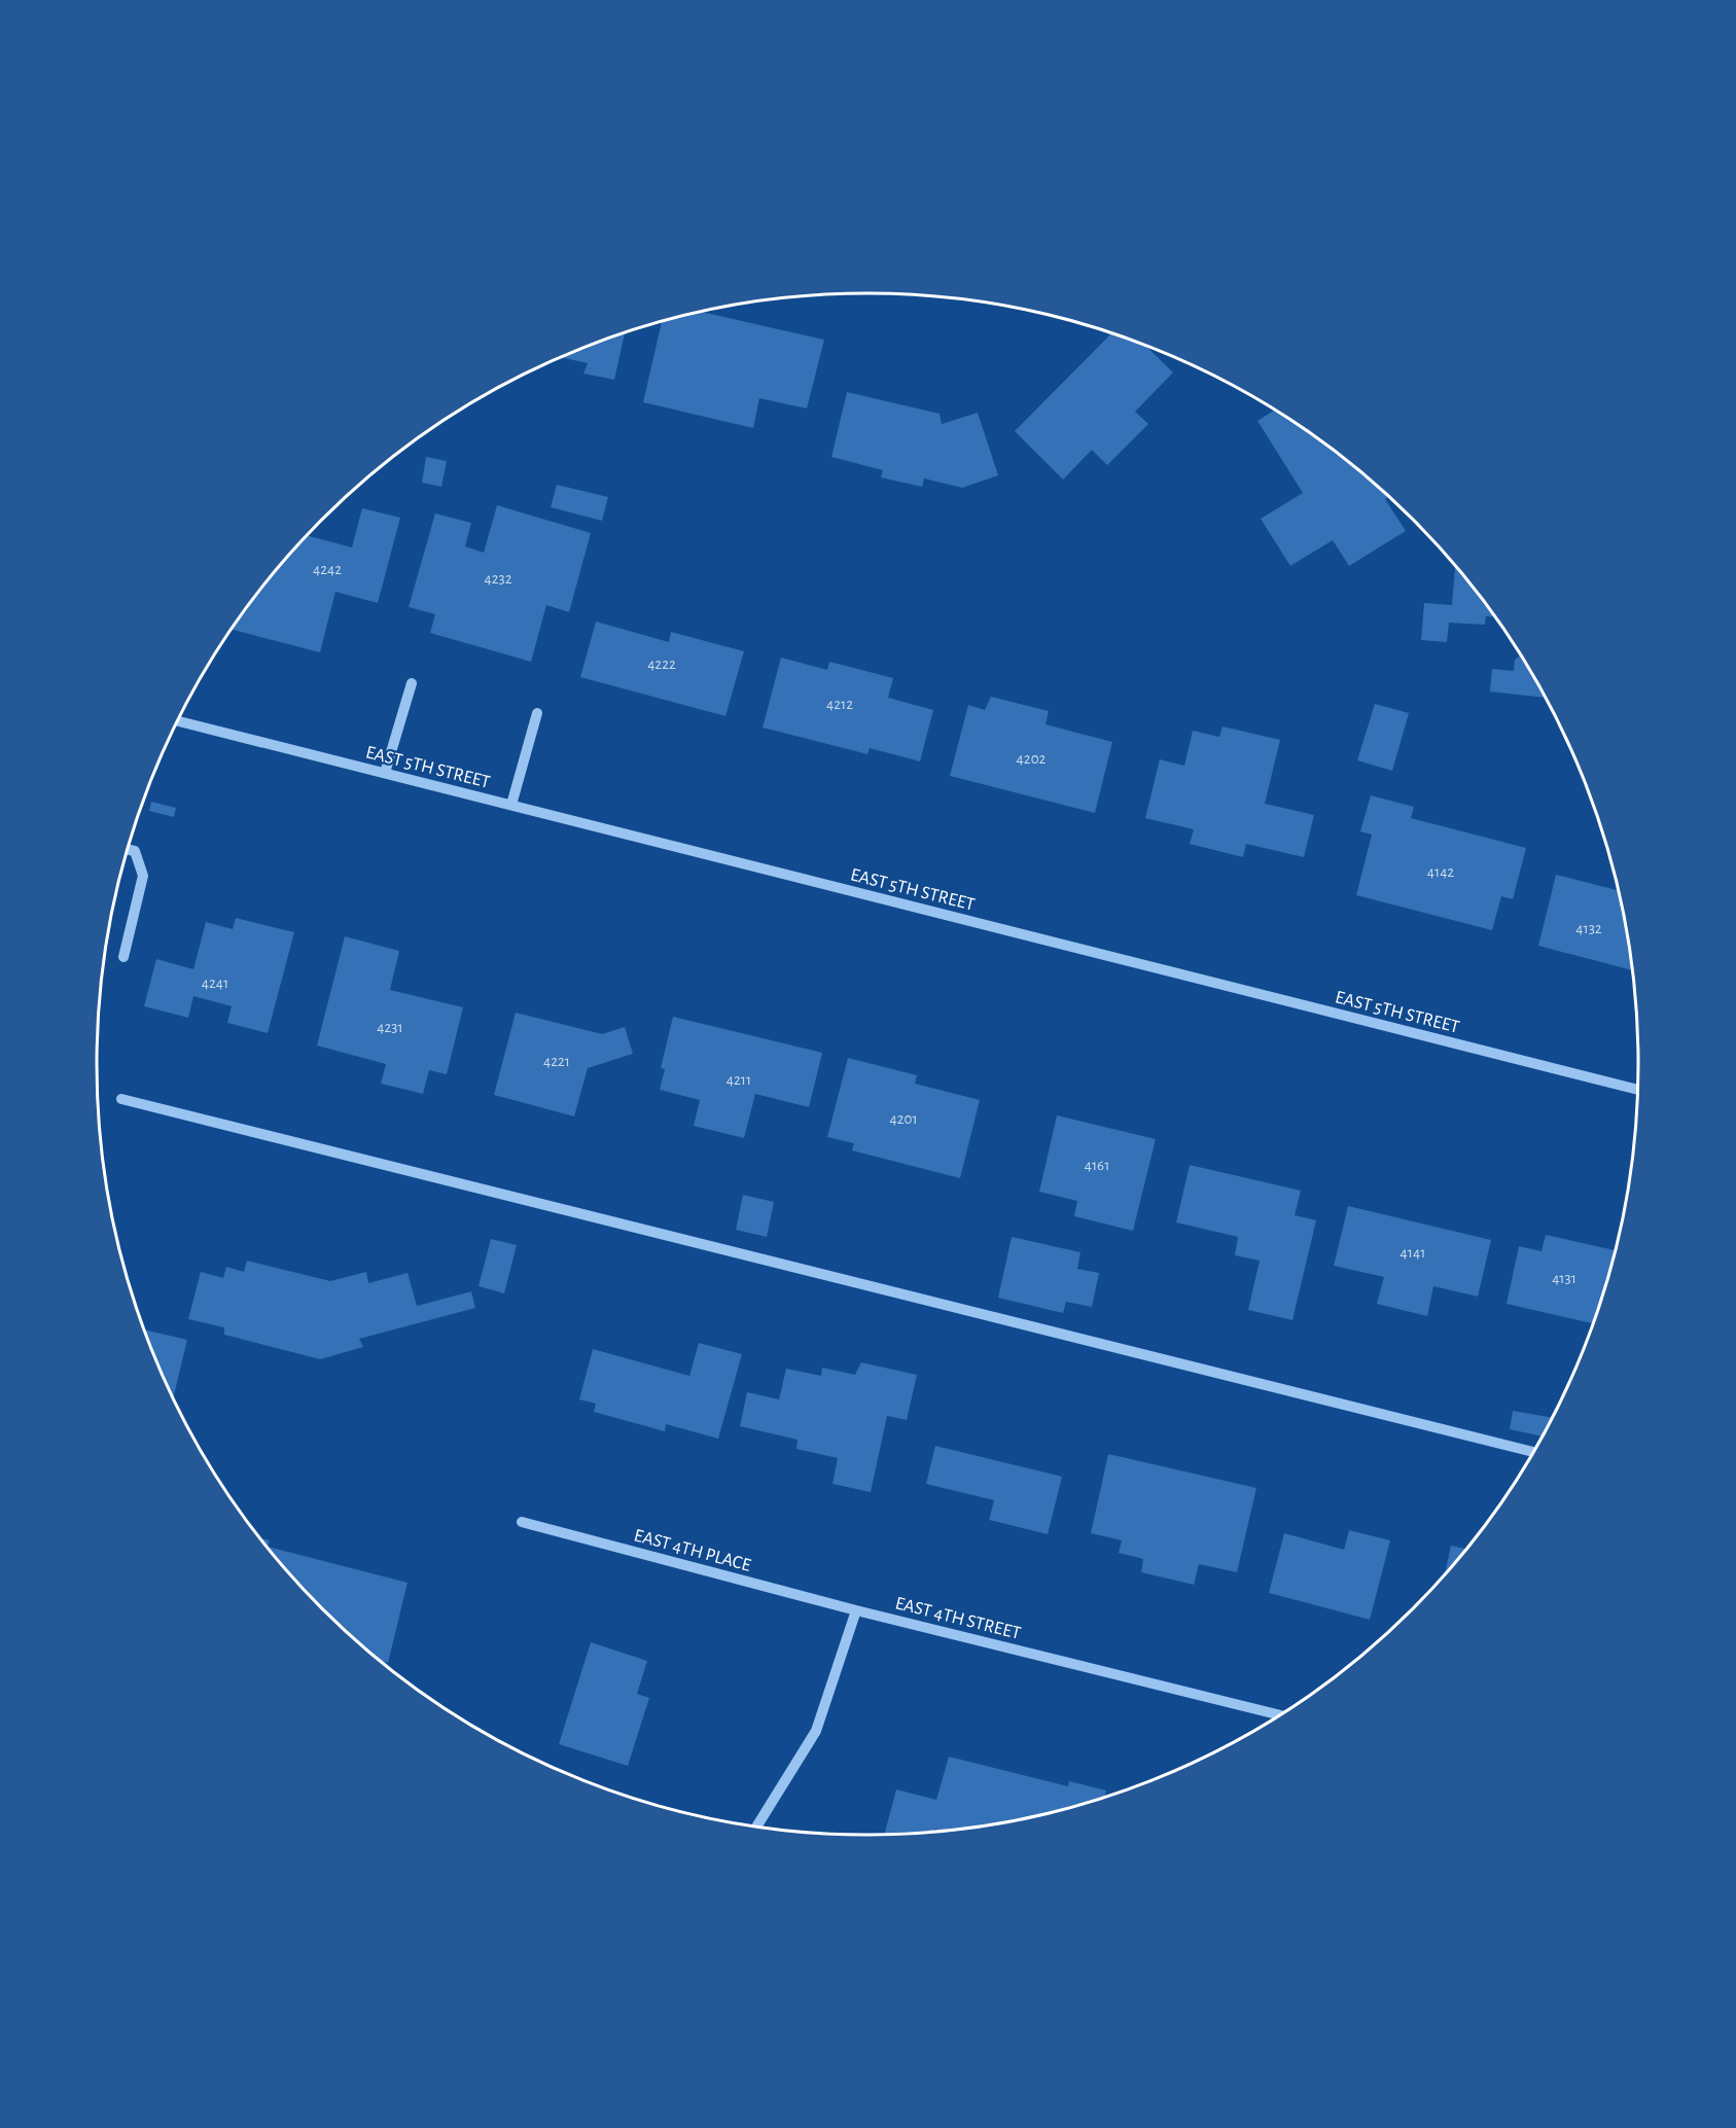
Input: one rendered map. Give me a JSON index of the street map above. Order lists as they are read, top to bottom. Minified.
{"streets":{"street":["EAST 5TH STREET","EAST 4TH PLACE","EAST 4TH STREET"]},"crossings":[["EAST 4TH PLACE","EAST 4TH STREET"]],"house_numbers":["4242","4232","4222","4212","4202","4142","4132","4241","4231","4221","4211","4201","4161","4141","4131"]}
